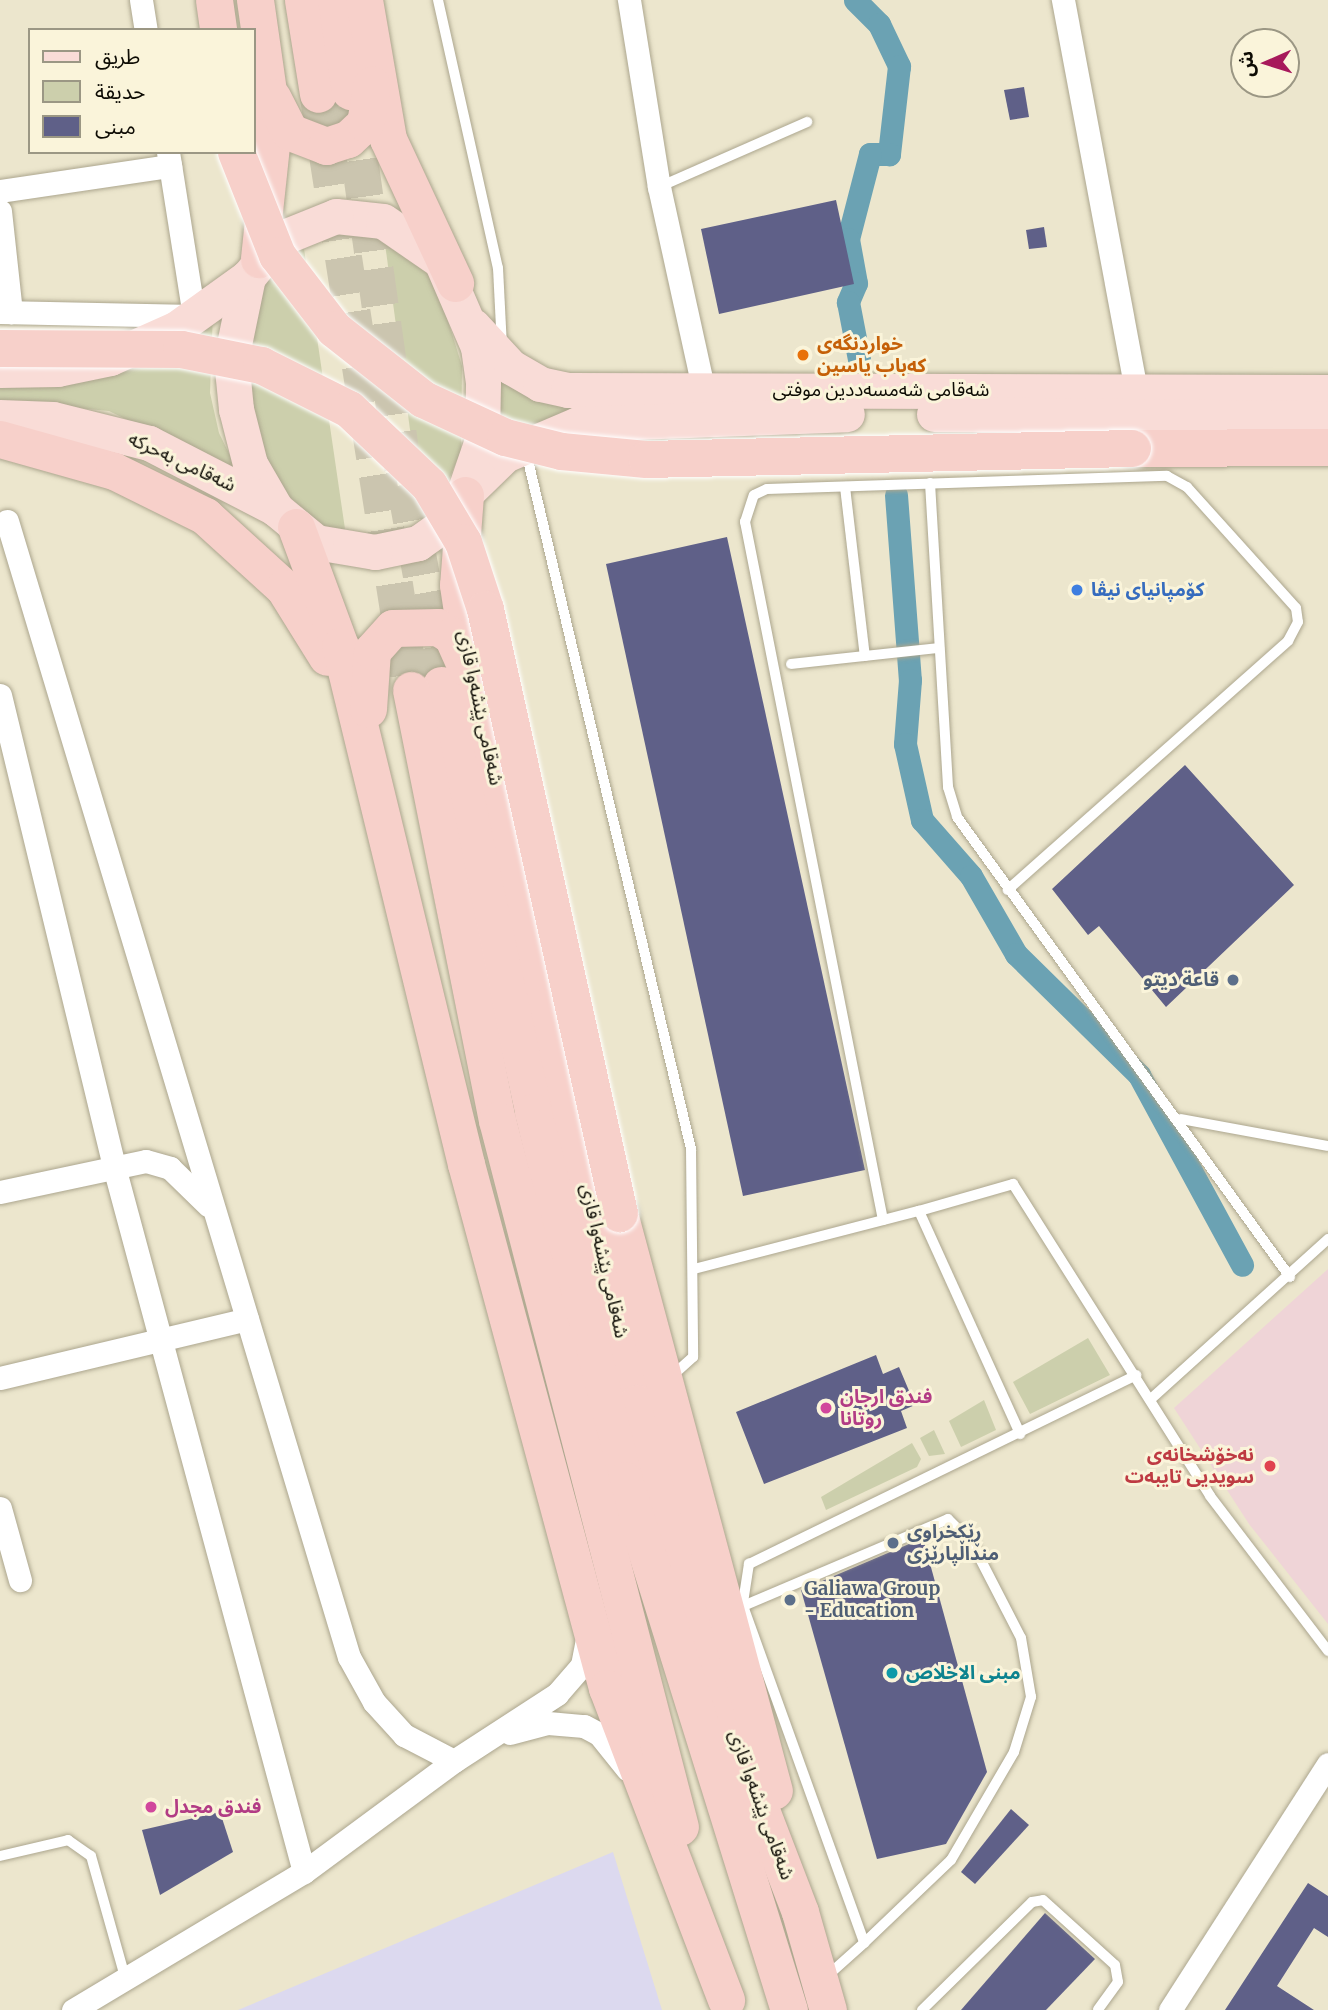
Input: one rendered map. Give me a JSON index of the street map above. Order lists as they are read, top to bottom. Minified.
{"streets":{"highway":["شەقامی پێشەوا قازی"],"main road":["شەقامی شەمسەددین موفتی","شەقامی بەحرکە"]},"crossings":[["شەقامی شەمسەددین موفتی","شەقامی پێشەوا قازی"],["شەقامی بەحرکە","شەقامی پێشەوا قازی"]],"places":["خواردنگەی کەباب یاسین","کۆمپانیای نیڤا","قاعة ديتو","فندق ارجان روتانا","نەخۆشخانەی سویدیی تایبەت","ڕێکخراوی منداڵپارێزی","Galiawa Group - Education","مبنى الاخلاص","فندق مجدل"],"legend":["طريق","حديقة","مبنى"],"north":"left"}
